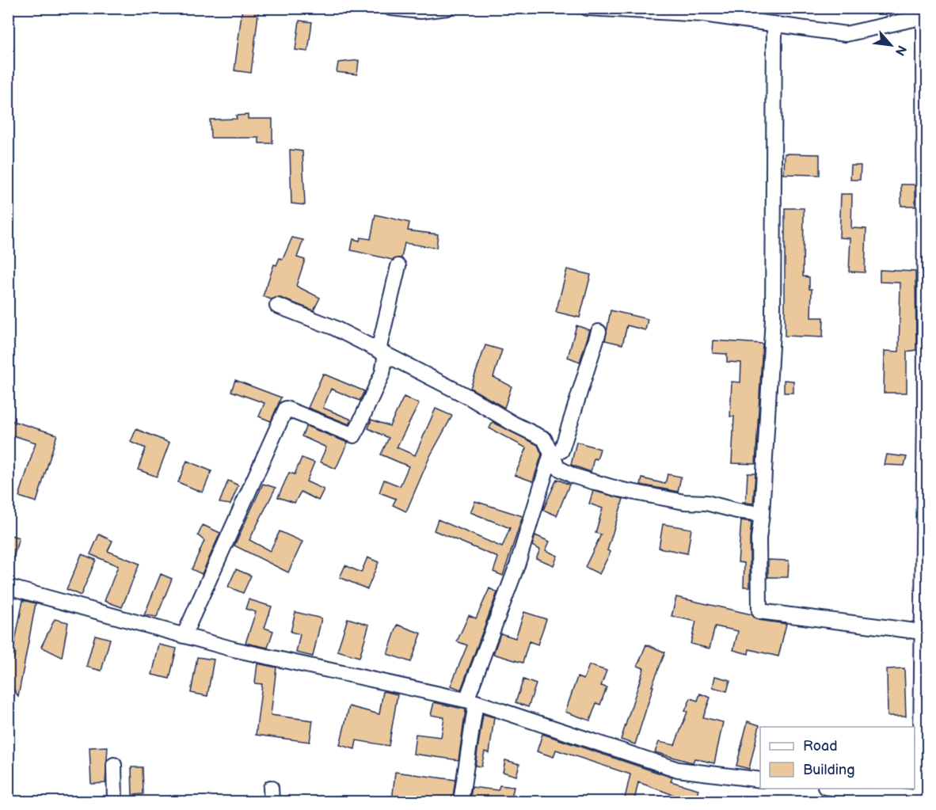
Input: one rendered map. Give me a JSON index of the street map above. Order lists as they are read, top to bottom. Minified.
{"legend":["Road","Building"],"north":"bottom right"}
